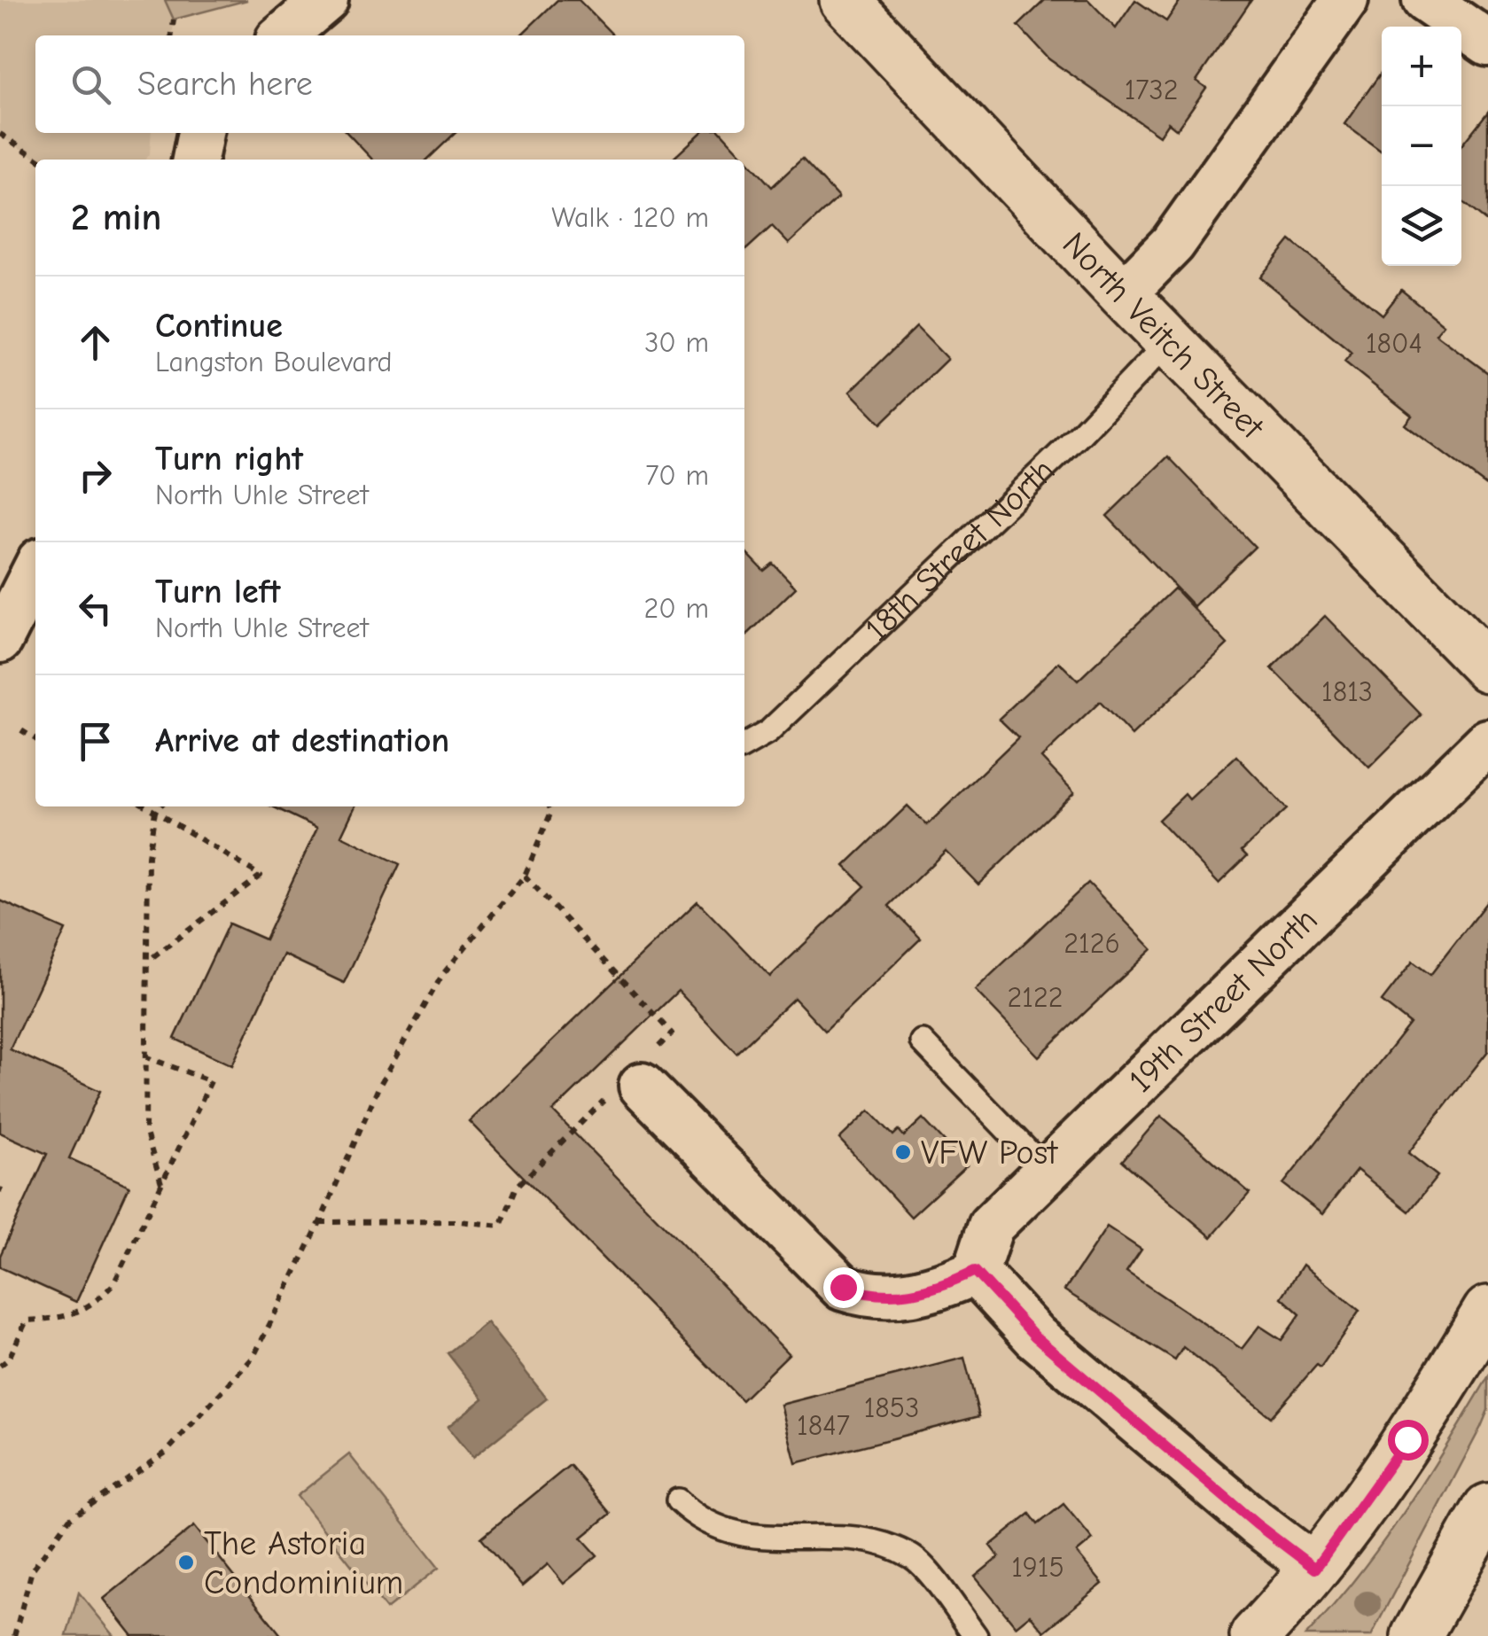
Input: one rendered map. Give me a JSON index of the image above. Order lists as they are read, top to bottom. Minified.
{"streets":{"main road":["North Veitch Street"],"street":["19th Street North"],"lane":["18th Street North"]},"crossings":[["North Veitch Street","18th Street North"]],"places":["VFW Post","The Astoria Condominium"],"house_numbers":["1732","1804","1813","2126","2122","1853","1847","1915"],"page":{"map_buttons":["+","−"],"search":"Search here","heading":["2 min","Walk · 120 m"],"list":[["Continue","Langston Boulevard","30 m"],["Turn right","North Uhle Street","70 m"],["Turn left","North Uhle Street","20 m"],"Arrive at destination"]}}
